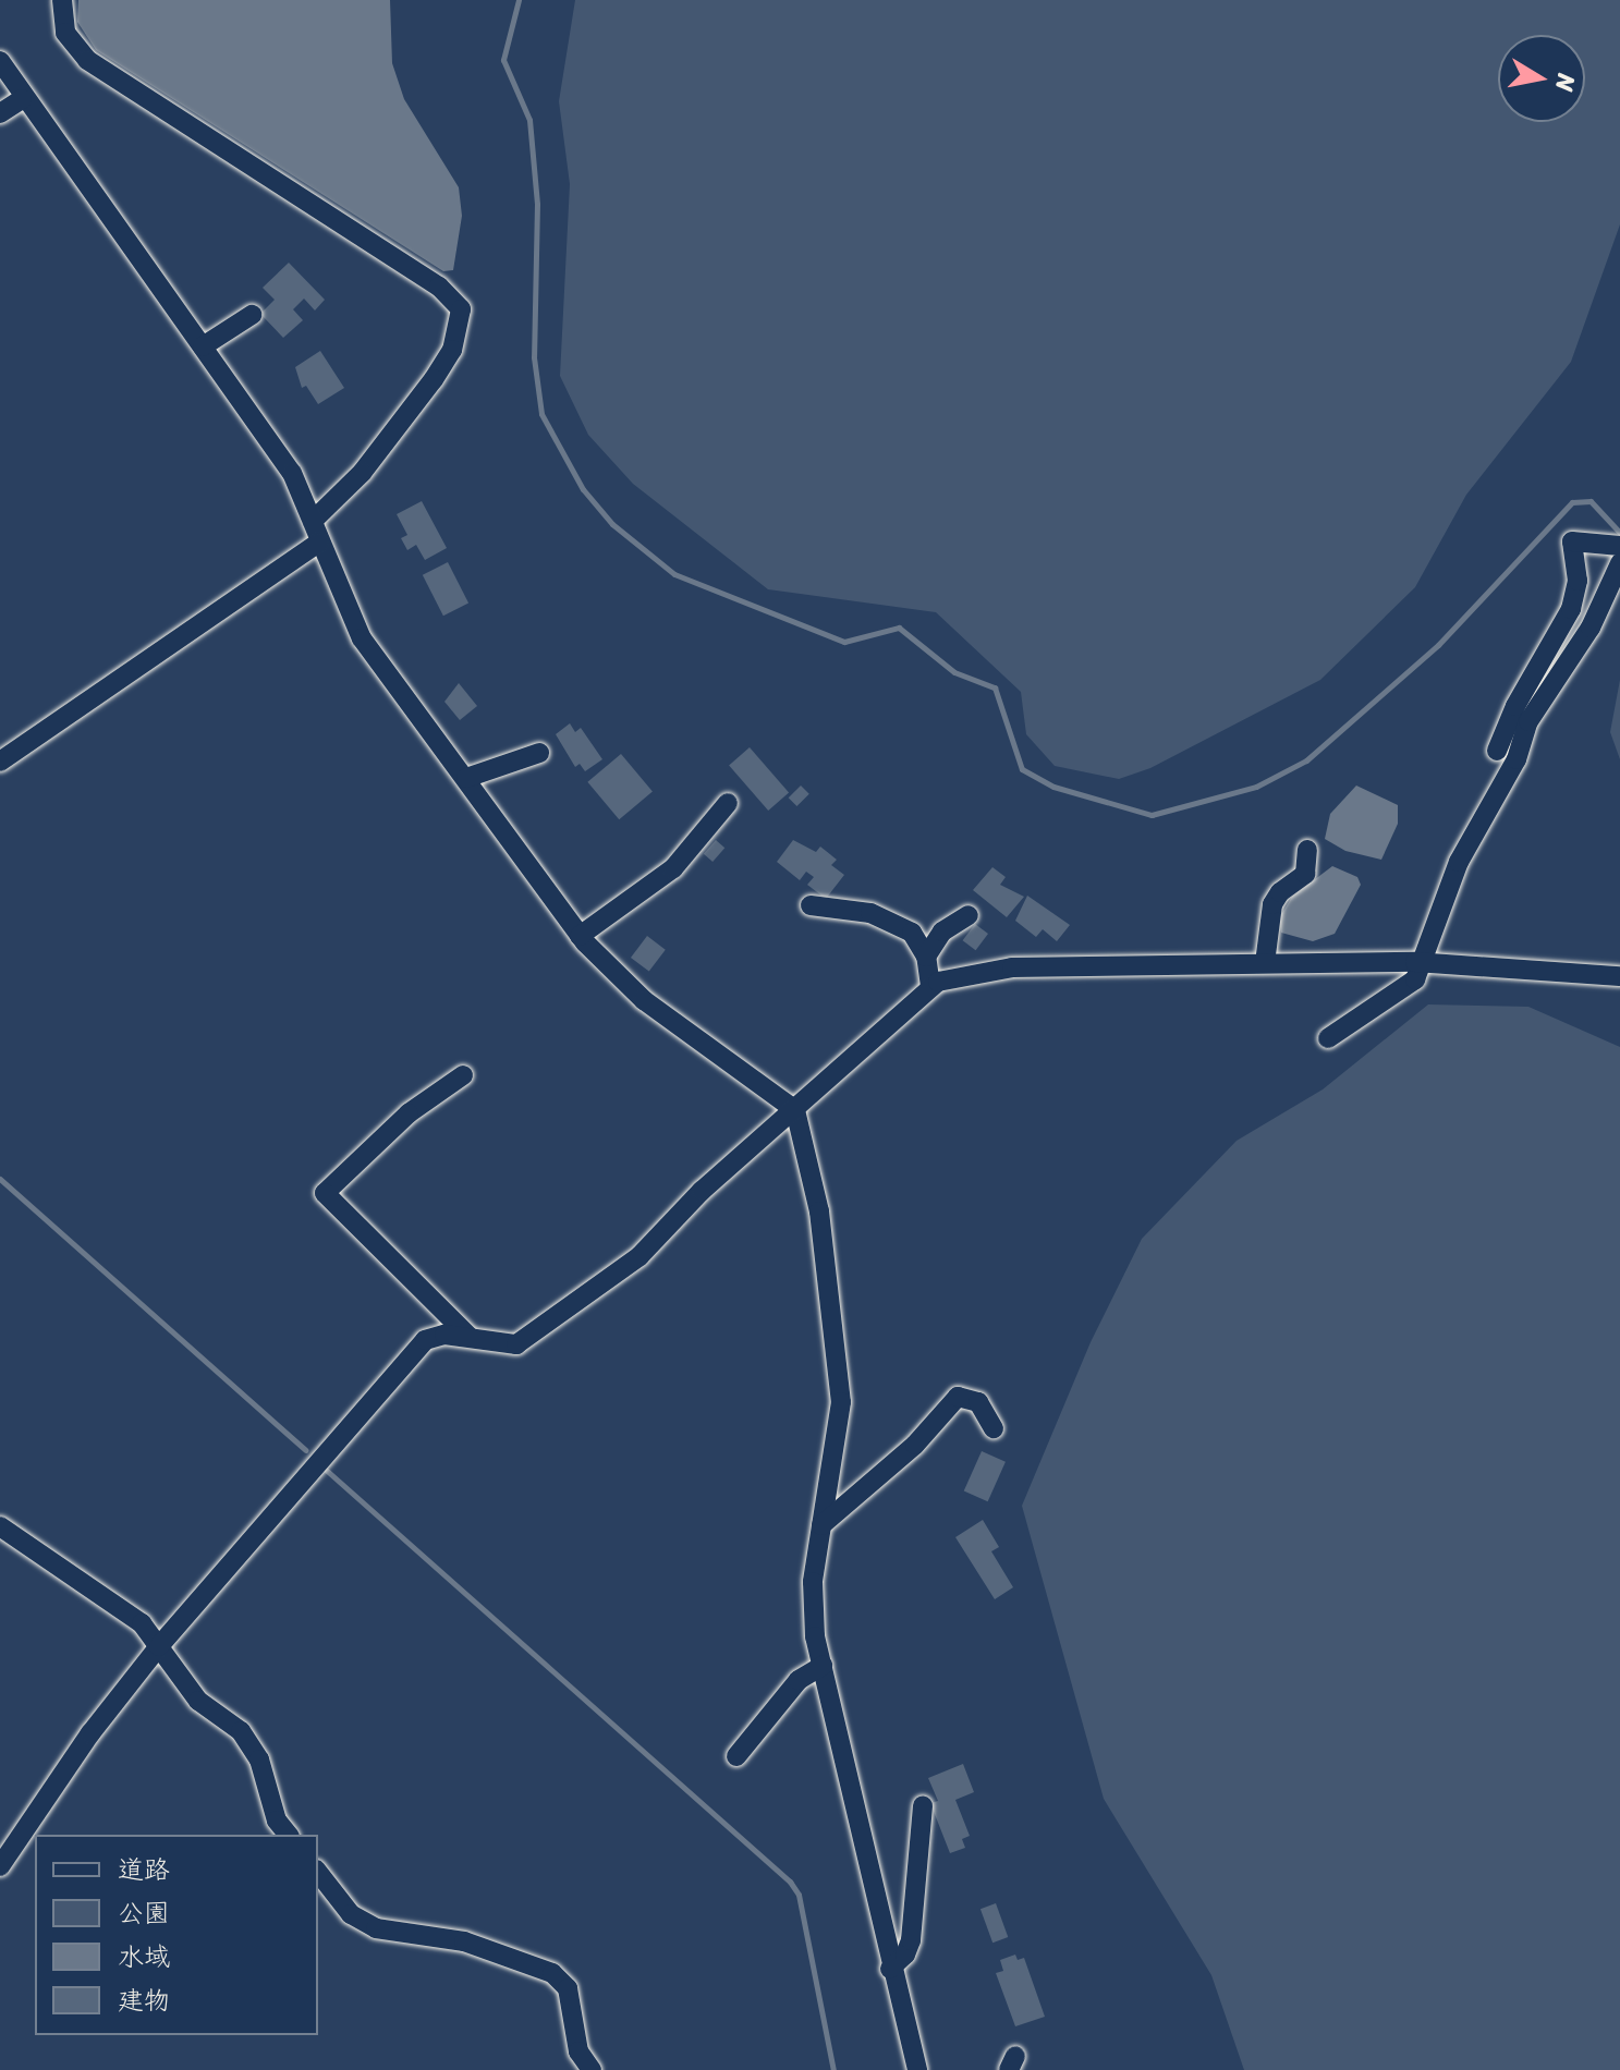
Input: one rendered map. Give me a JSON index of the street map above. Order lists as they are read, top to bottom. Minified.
{"legend":["道路","公園","水域","建物"],"north":"right"}
